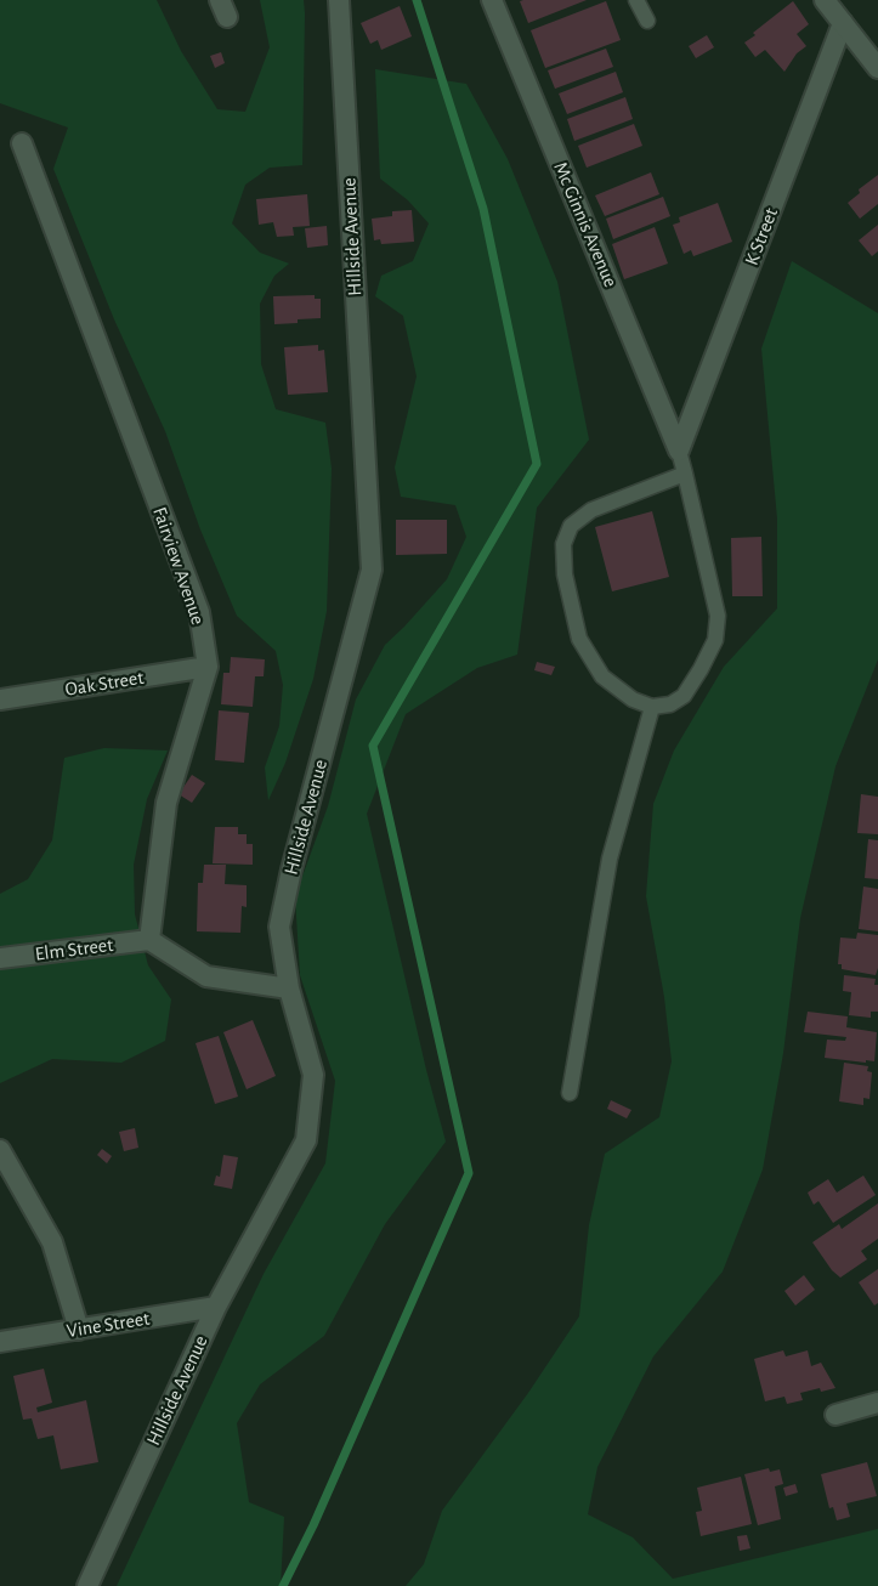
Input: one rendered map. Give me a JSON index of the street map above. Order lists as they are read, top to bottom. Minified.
{"streets":{"street":["Mc Ginnis Avenue","Hillside Avenue","K Street","Fairview Avenue","Oak Street","Elm Street","Vine Street"]},"crossings":[["Mc Ginnis Avenue","K Street"],["Hillside Avenue","Vine Street"],["Fairview Avenue","Oak Street"],["Fairview Avenue","Elm Street"]]}
